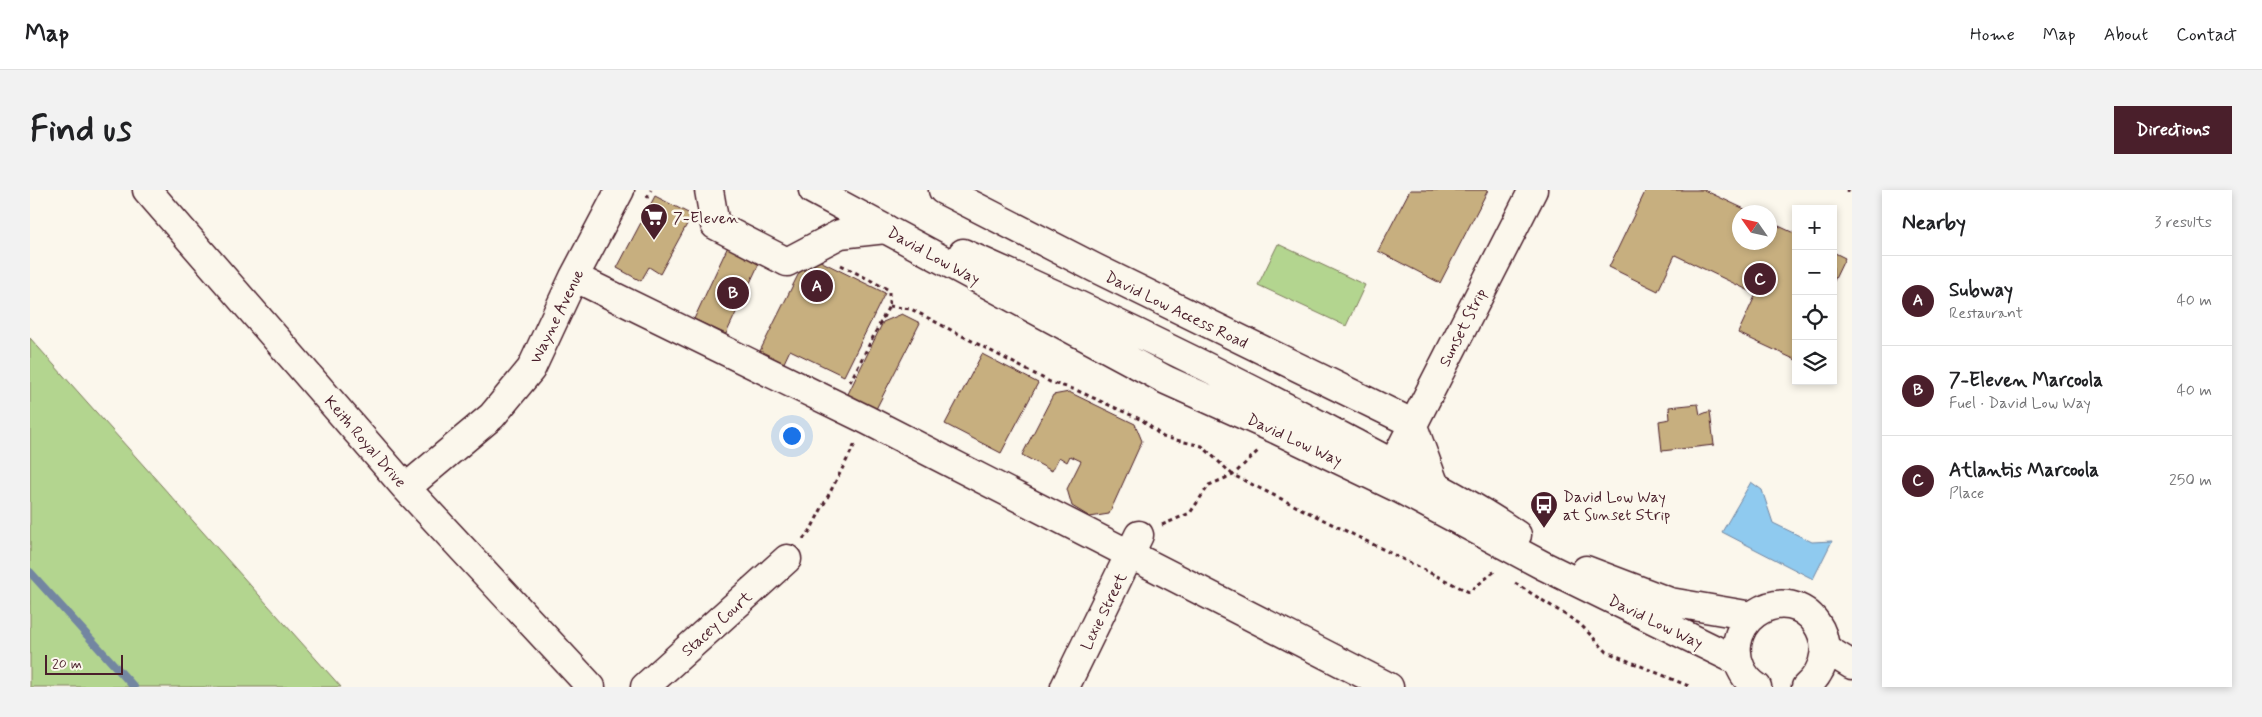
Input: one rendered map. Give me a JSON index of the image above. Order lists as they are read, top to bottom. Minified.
{"streets":{"main road":["David Low Way","David Low Access Road","Wayne Avenue","Sunset Strip","Keith Royal Drive","Lexie Street","Stacey Court"]},"crossings":[["David Low Way","Sunset Strip"],["David Low Access Road","Sunset Strip"],["Wayne Avenue","Keith Royal Drive"]],"places":{"supermarket":["7-Eleven"],"bus stop":["David Low Way at Sunset Strip"]},"scale_bar":"20 m","north":"top left","page":{"header":"Map","nav":["Home","Map","About","Contact"],"buttons":"Directions","title":"Find us","heading":["Nearby","3 results"],"map_buttons":["+","−"],"list":[{"mark":"A","name":"Subway","note":"Restaurant","value":"40 m"},{"mark":"B","name":"7-Eleven Marcoola","note":"Fuel · David Low Way","value":"40 m"},{"mark":"C","name":"Atlantis Marcoola","note":"Place","value":"250 m"}],"pins":["C","A","B"],"scale":"20 m"}}
